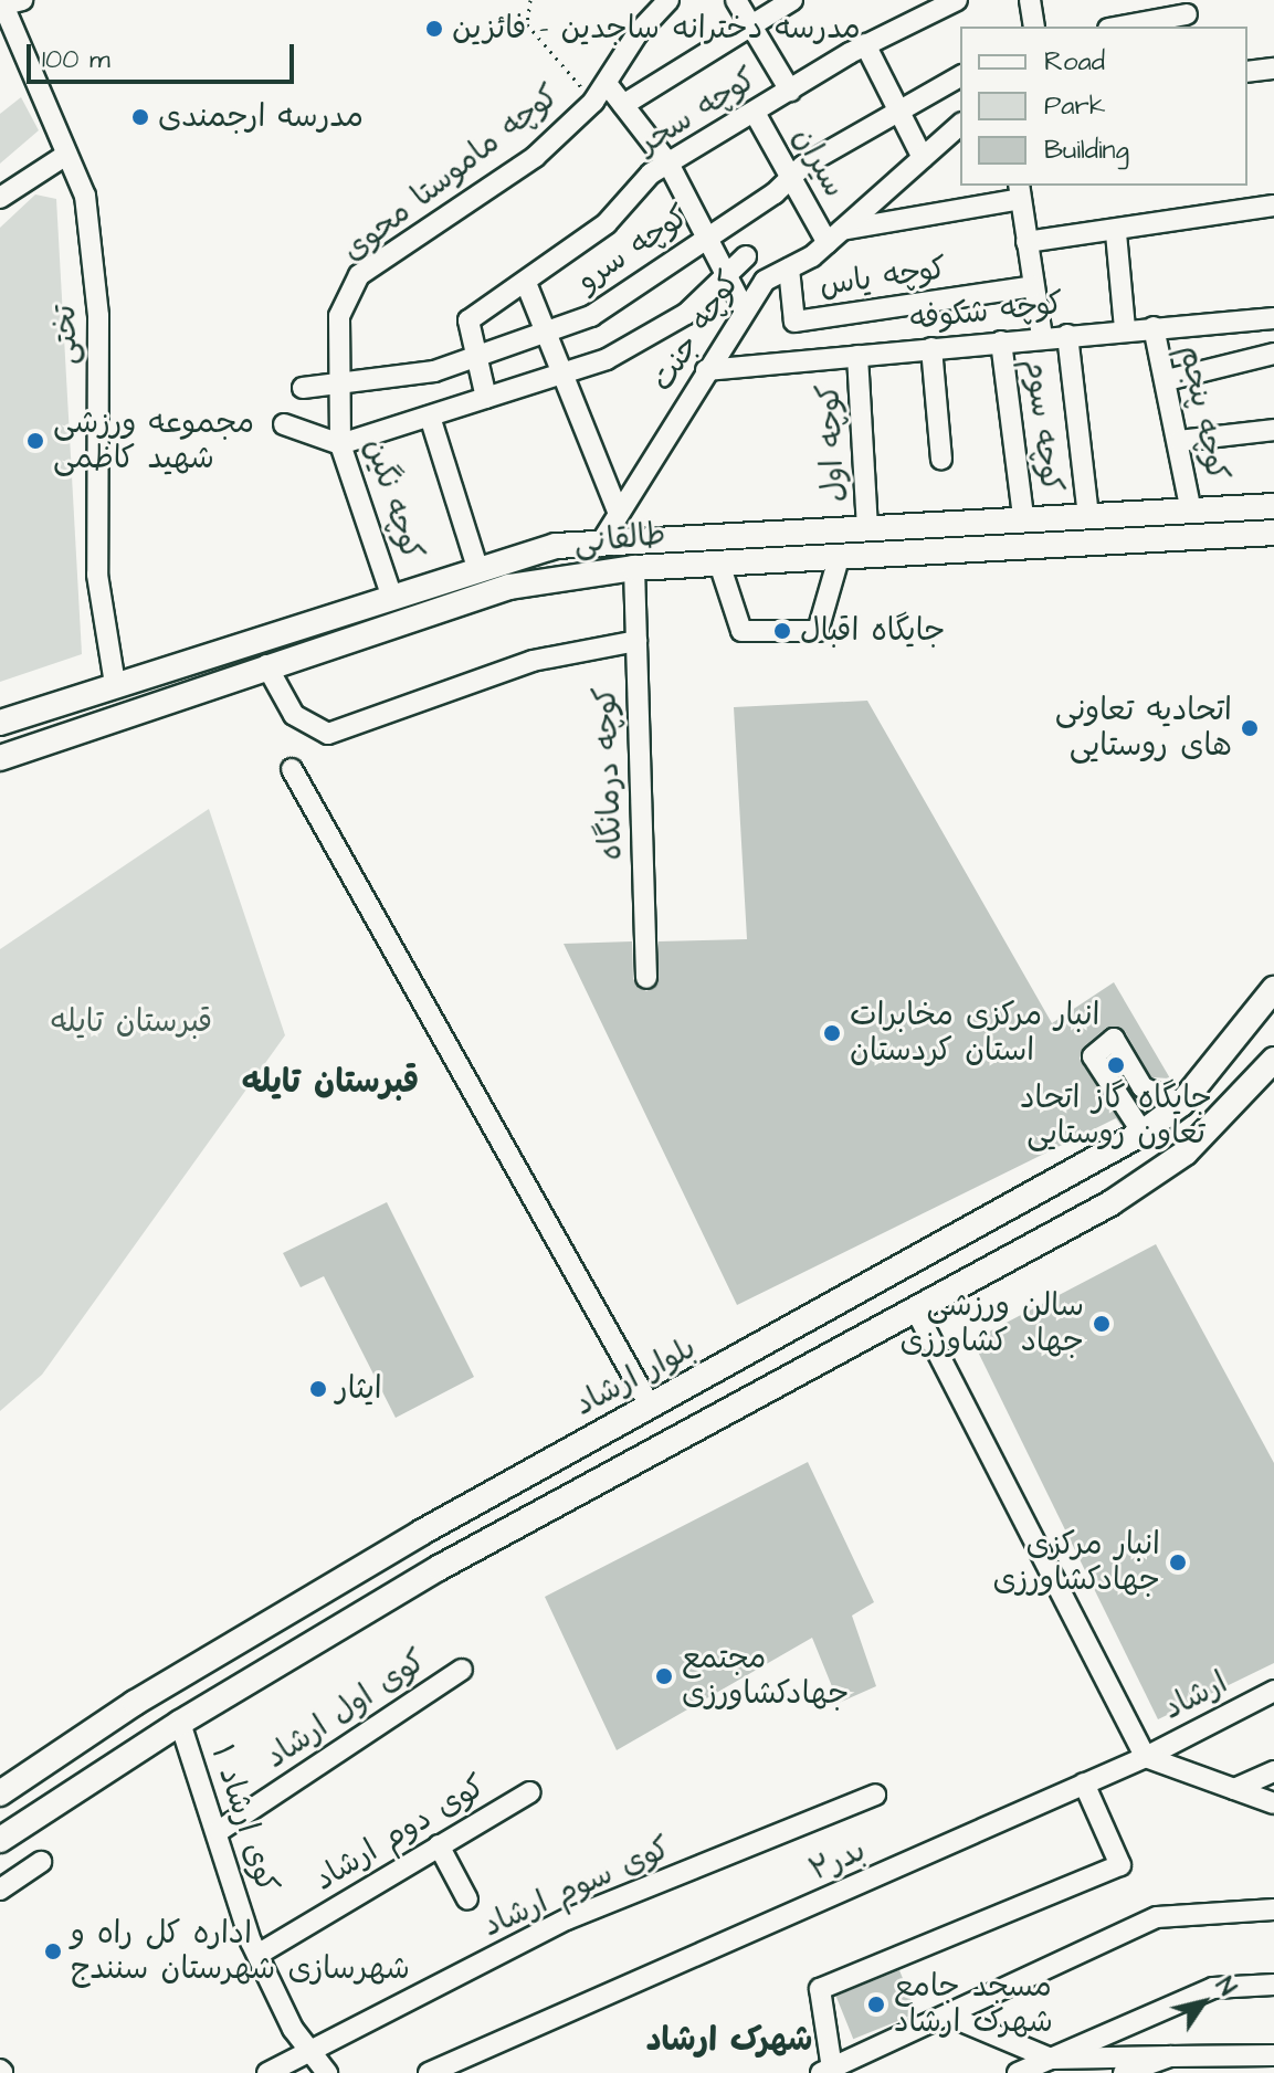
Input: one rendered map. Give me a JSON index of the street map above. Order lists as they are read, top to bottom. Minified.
{"streets":{"main road":["طالقانی","بلوار ارشاد"],"street":["کوچه سحر","سیران","کوچه ماموستا محوی","کوچه سرو","کوچه یاس","کوچه شکوفه","کوچه جنت","تختی","کوچه پنجم","کوچه سوم","کوچه اول","کوچه نگین","کوچه درمانگاه","ارشاد","کوی اول ارشاد","کوی ارشاد ۱","کوی دوم ارشاد","بدر۲","کوی سوم ارشاد"]},"crossings":[["کوچه سحر","سیران"],["کوچه سحر","کوچه سرو"],["سیران","کوچه سرو"],["سیران","کوچه جنت"],["کوچه ماموستا محوی","کوچه نگین"],["کوچه سرو","کوچه نگین"],["کوچه یاس","کوچه جنت"],["کوچه شکوفه","کوچه جنت"],["کوچه شکوفه","کوچه پنجم"],["کوچه شکوفه","کوچه سوم"],["کوچه شکوفه","کوچه اول"],["کوچه جنت","طالقانی"],["تختی","طالقانی"],["کوچه پنجم","طالقانی"],["کوچه سوم","طالقانی"],["کوچه اول","طالقانی"],["کوچه نگین","طالقانی"],["طالقانی","کوچه درمانگاه"],["ارشاد","بدر۲"],["کوی اول ارشاد","کوی ارشاد ۱"],["کوی ارشاد ۱","کوی دوم ارشاد"],["کوی ارشاد ۱","کوی سوم ارشاد"]],"districts":["قبرستان تایله","شهرک ارشاد"],"parks":["قبرستان تایله"],"places":["مدرسه دخترانه ساجدین - فائزین","مدرسه ارجمندی","مجموعه ورزشی شهید کاظمی","جایگاه اقبال","اتحادیه تعاونی های روستایی","انبار مرکزی مخابرات استان کردستان","جایگاه گاز اتحاد تعاون روستایی","سالن ورزشی جهاد کشاورزی","ایثار","انبار مرکزی جهادکشاورزی","مجتمع جهادکشاورزی","اداره کل راه و شهرسازی شهرستان سنندج","مسجد جامع شهرک ارشاد"],"legend":["Road","Park","Building"],"scale_bar":"100 m","north":"top right"}
